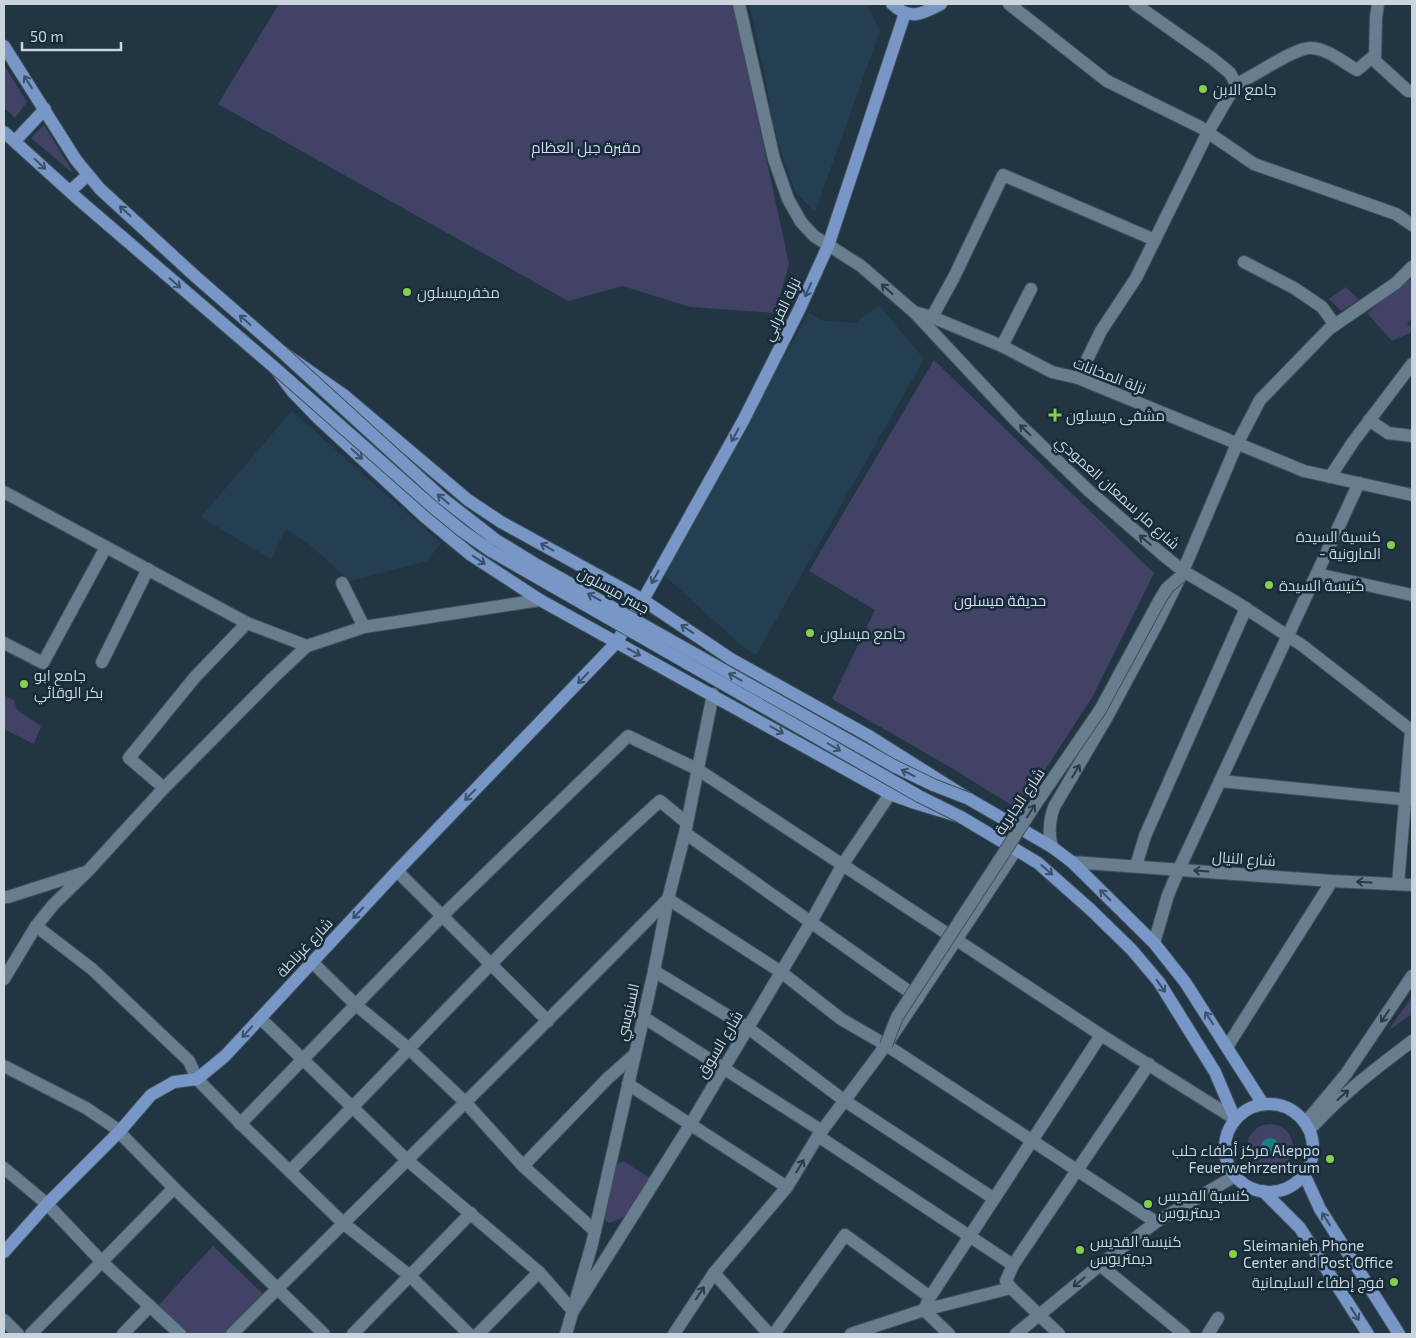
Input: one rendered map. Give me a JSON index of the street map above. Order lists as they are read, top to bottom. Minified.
{"streets":{"main road":["نزلة الفرابي","جسر ميسلون","شارع غرناطة"],"street":["نزلة المخانات","شارع مار سمعان العمودي","شارع الجابرية","شارع النيال","السنوسي","شارع السوق"]},"crossings":[["نزلة الفرابي","شارع مار سمعان العمودي"],["نزلة الفرابي","شارع غرناطة"],["نزلة المخانات","شارع مار سمعان العمودي"],["شارع مار سمعان العمودي","شارع الجابرية"],["السنوسي","شارع السوق"]],"one_way":["نزلة الفرابي","شارع مار سمعان العمودي","شارع غرناطة"],"parks":["مقبرة جبل العظام","حديقة ميسلون"],"places":{"other":["جامع الابن","مخفرميسلون","كنسية السيدة - المارونية","كنيسة السيدة","جامع ميسلون","جامع ابو بكر الوقائي","مركز أطفاء حلب Aleppo Feuerwehrzentrum","كنسية القديس ديمتريوس","كنيسة القديس ديمتريوس","Sleimanieh Phone Center and Post Office","فوج إطفاء السليمانية"],"health":["مشفى ميسلون"]},"scale_bar":"50 m"}
